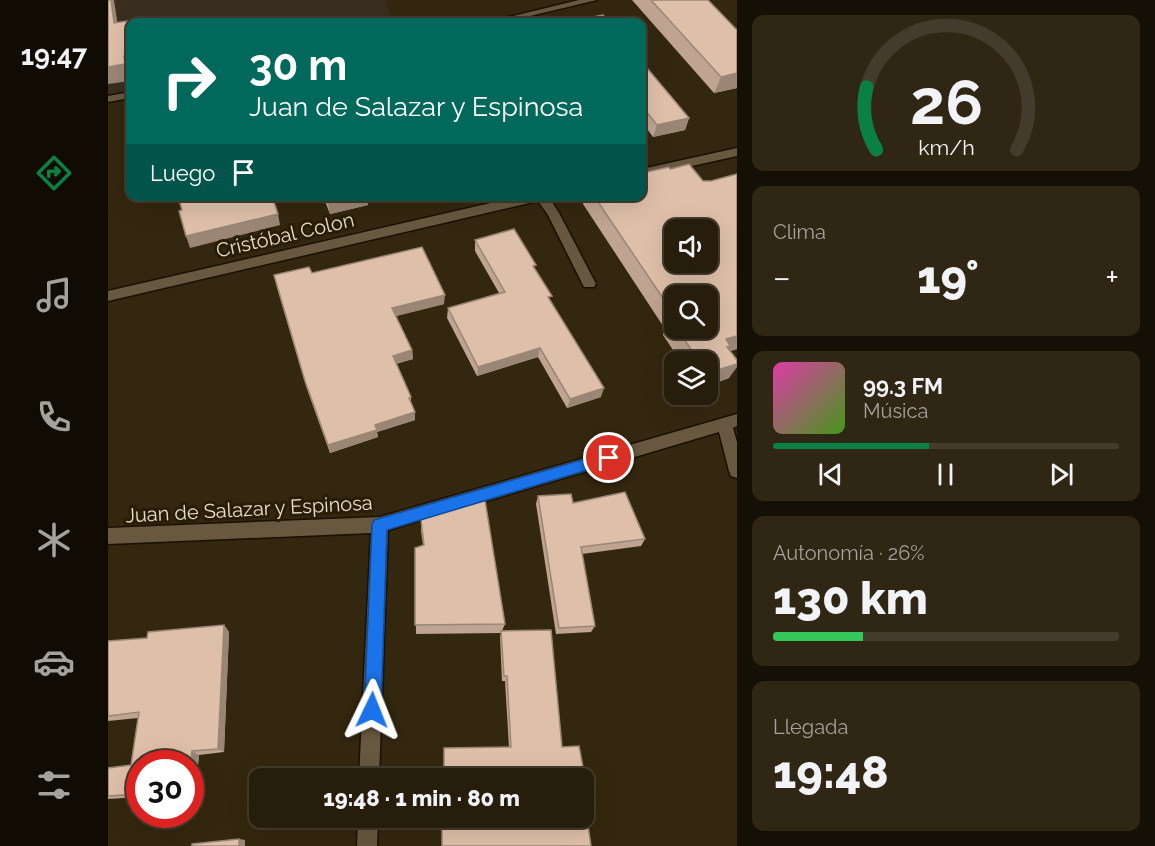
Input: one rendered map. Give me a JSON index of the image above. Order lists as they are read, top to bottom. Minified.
{"streets":{"street":["Cristóbal Colon","Juan de Salazar y Espinosa"]},"page":{"tabs":"19:47","turn":["30 m","Juan de Salazar y Espinosa"],"then":"Luego","tile":["Clima",["Autonomía · 26%","130 km"],["Llegada","19:48"]],"heat":["−","19°","+"],"song":["99.3 FM","Música"],"limit":"30","trip":"19:48 · 1 min · 80 m","gauge":["26","km/h"]}}
